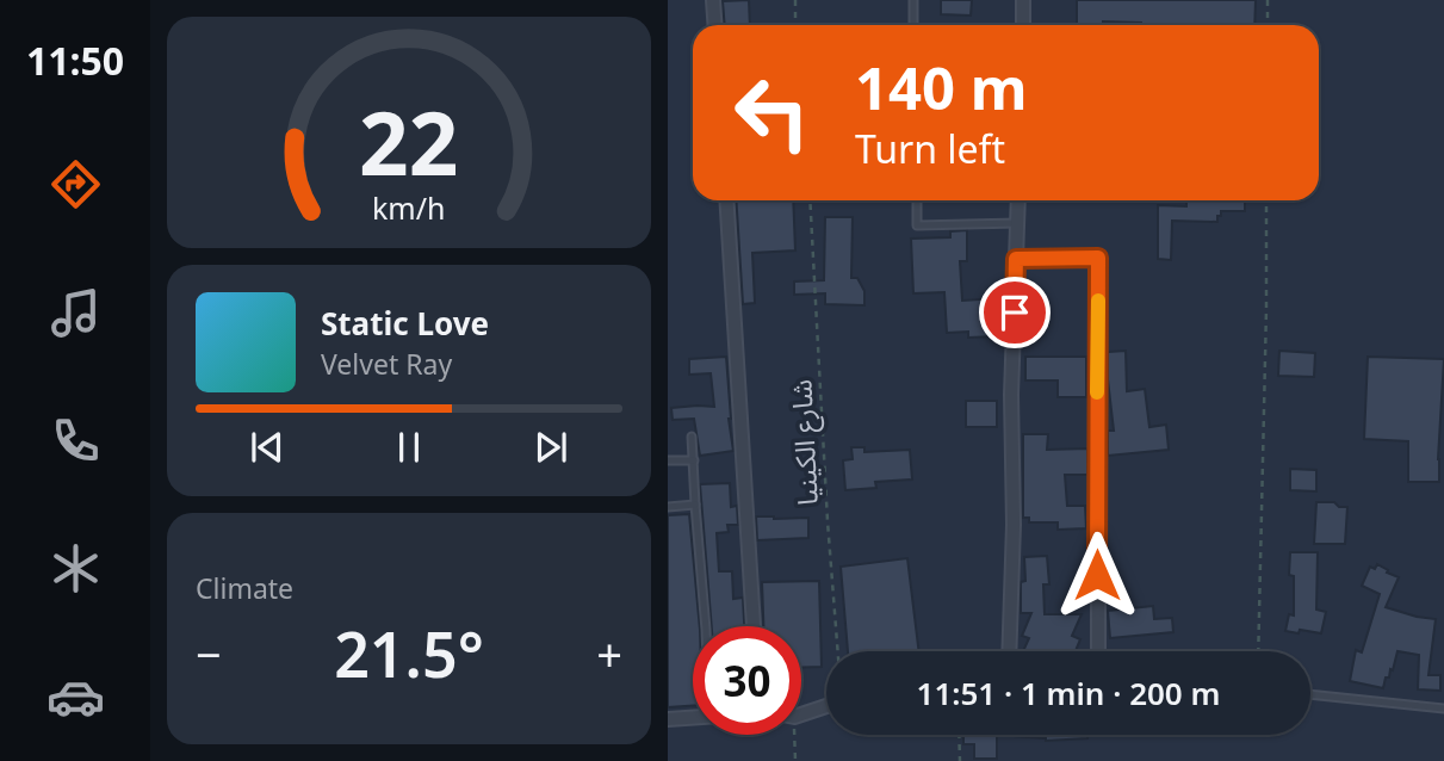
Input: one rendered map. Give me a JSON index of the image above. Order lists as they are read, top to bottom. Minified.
{"streets":{"path":["شارع الكينيا"]},"page":{"tabs":"11:50","turn":["140 m","Turn left"],"song":["Static Love","Velvet Ray"],"tile":"Climate","heat":["−","21.5°","+"],"limit":"30","trip":"11:51 · 1 min · 200 m","gauge":["22","km/h"]}}
